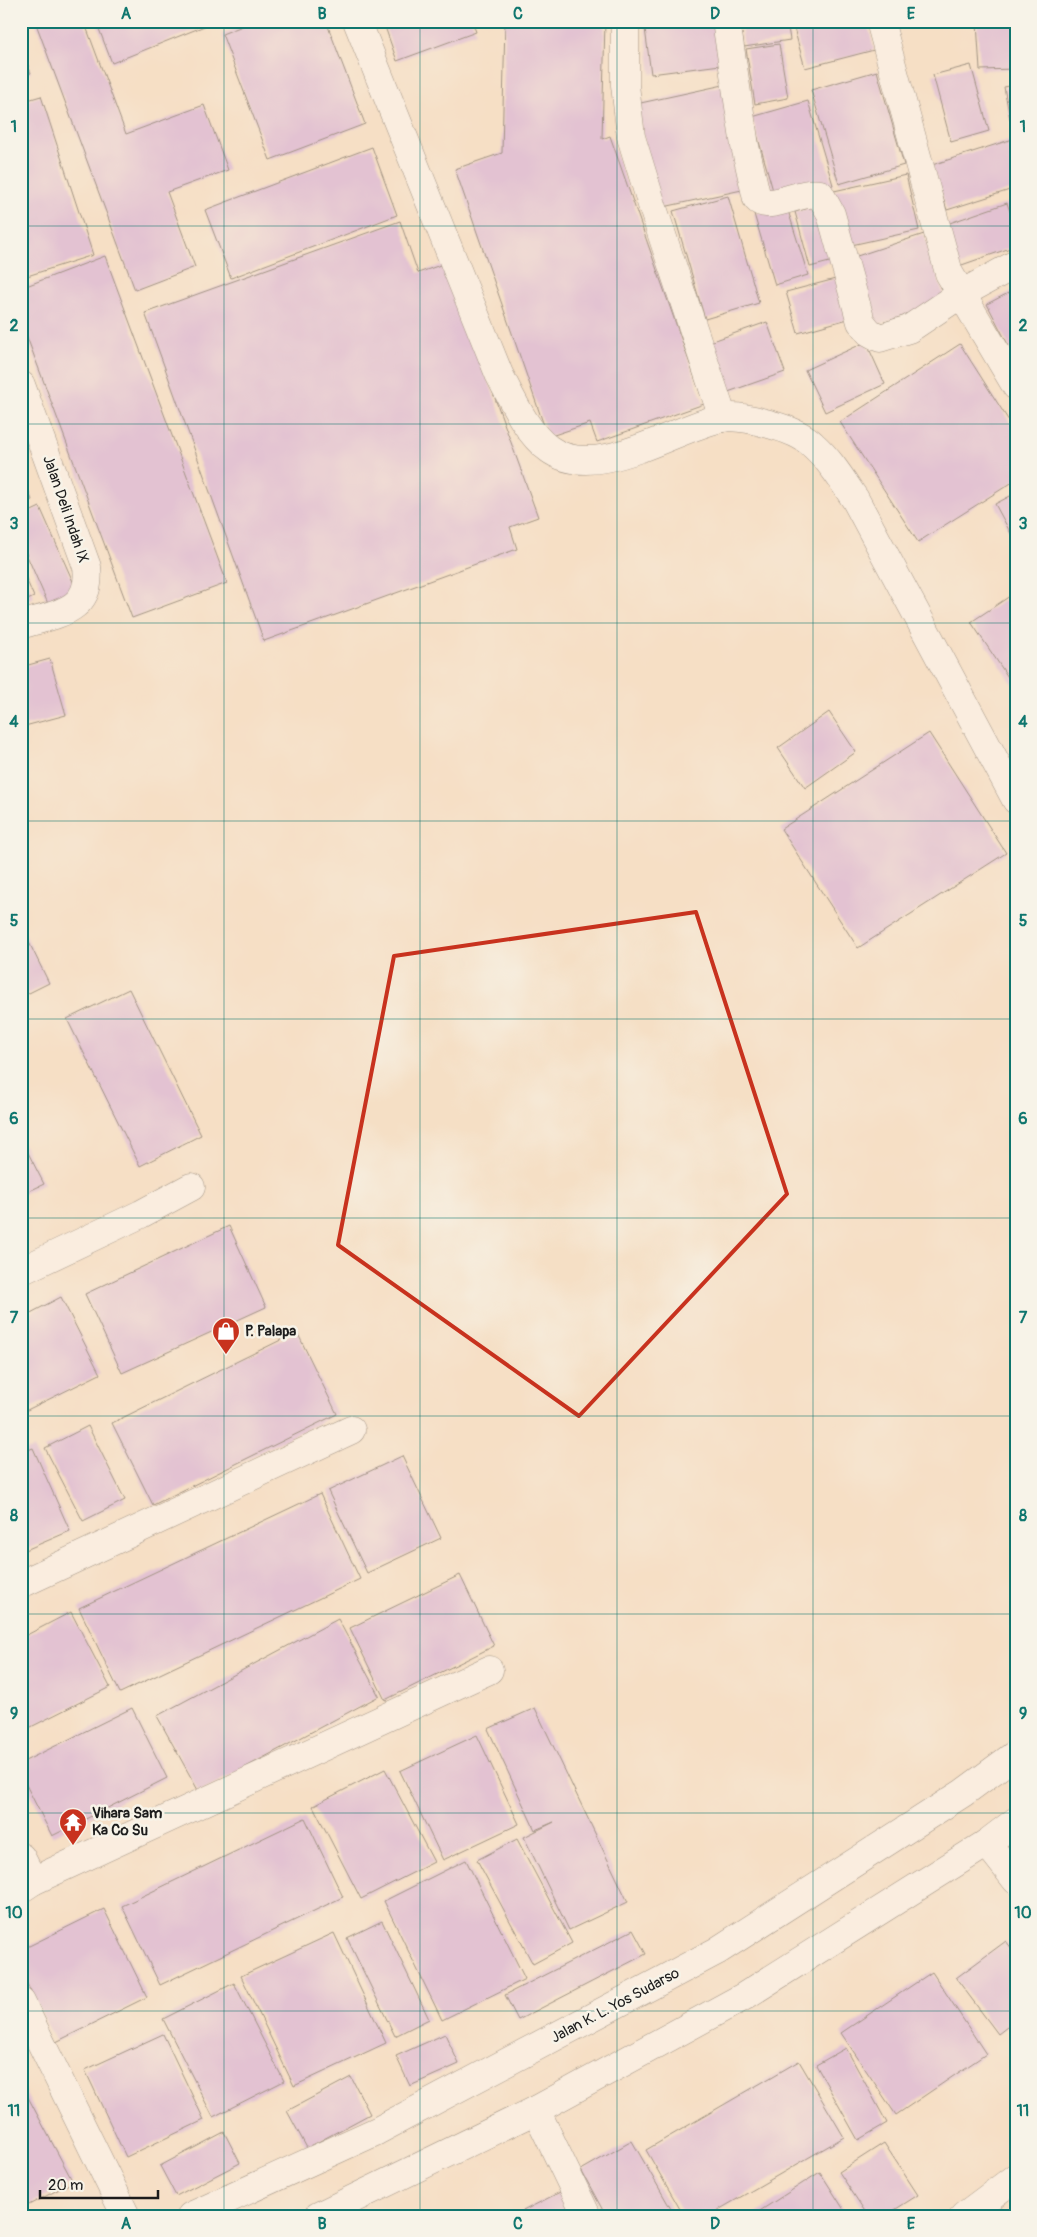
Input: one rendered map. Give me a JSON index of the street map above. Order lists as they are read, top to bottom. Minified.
{"streets":{"main road":["Jalan Deli Indah IX","Jalan K. L. Yos Sudarso"]},"places":{"shop":["P. Palapa"],"temple":["Vihara Sam Ka Co Su"]},"scale_bar":"20 m","grid":{"columns":["A","B","C","D","E"],"rows":["1","2","3","4","5","6","7","8","9","10","11"]}}
